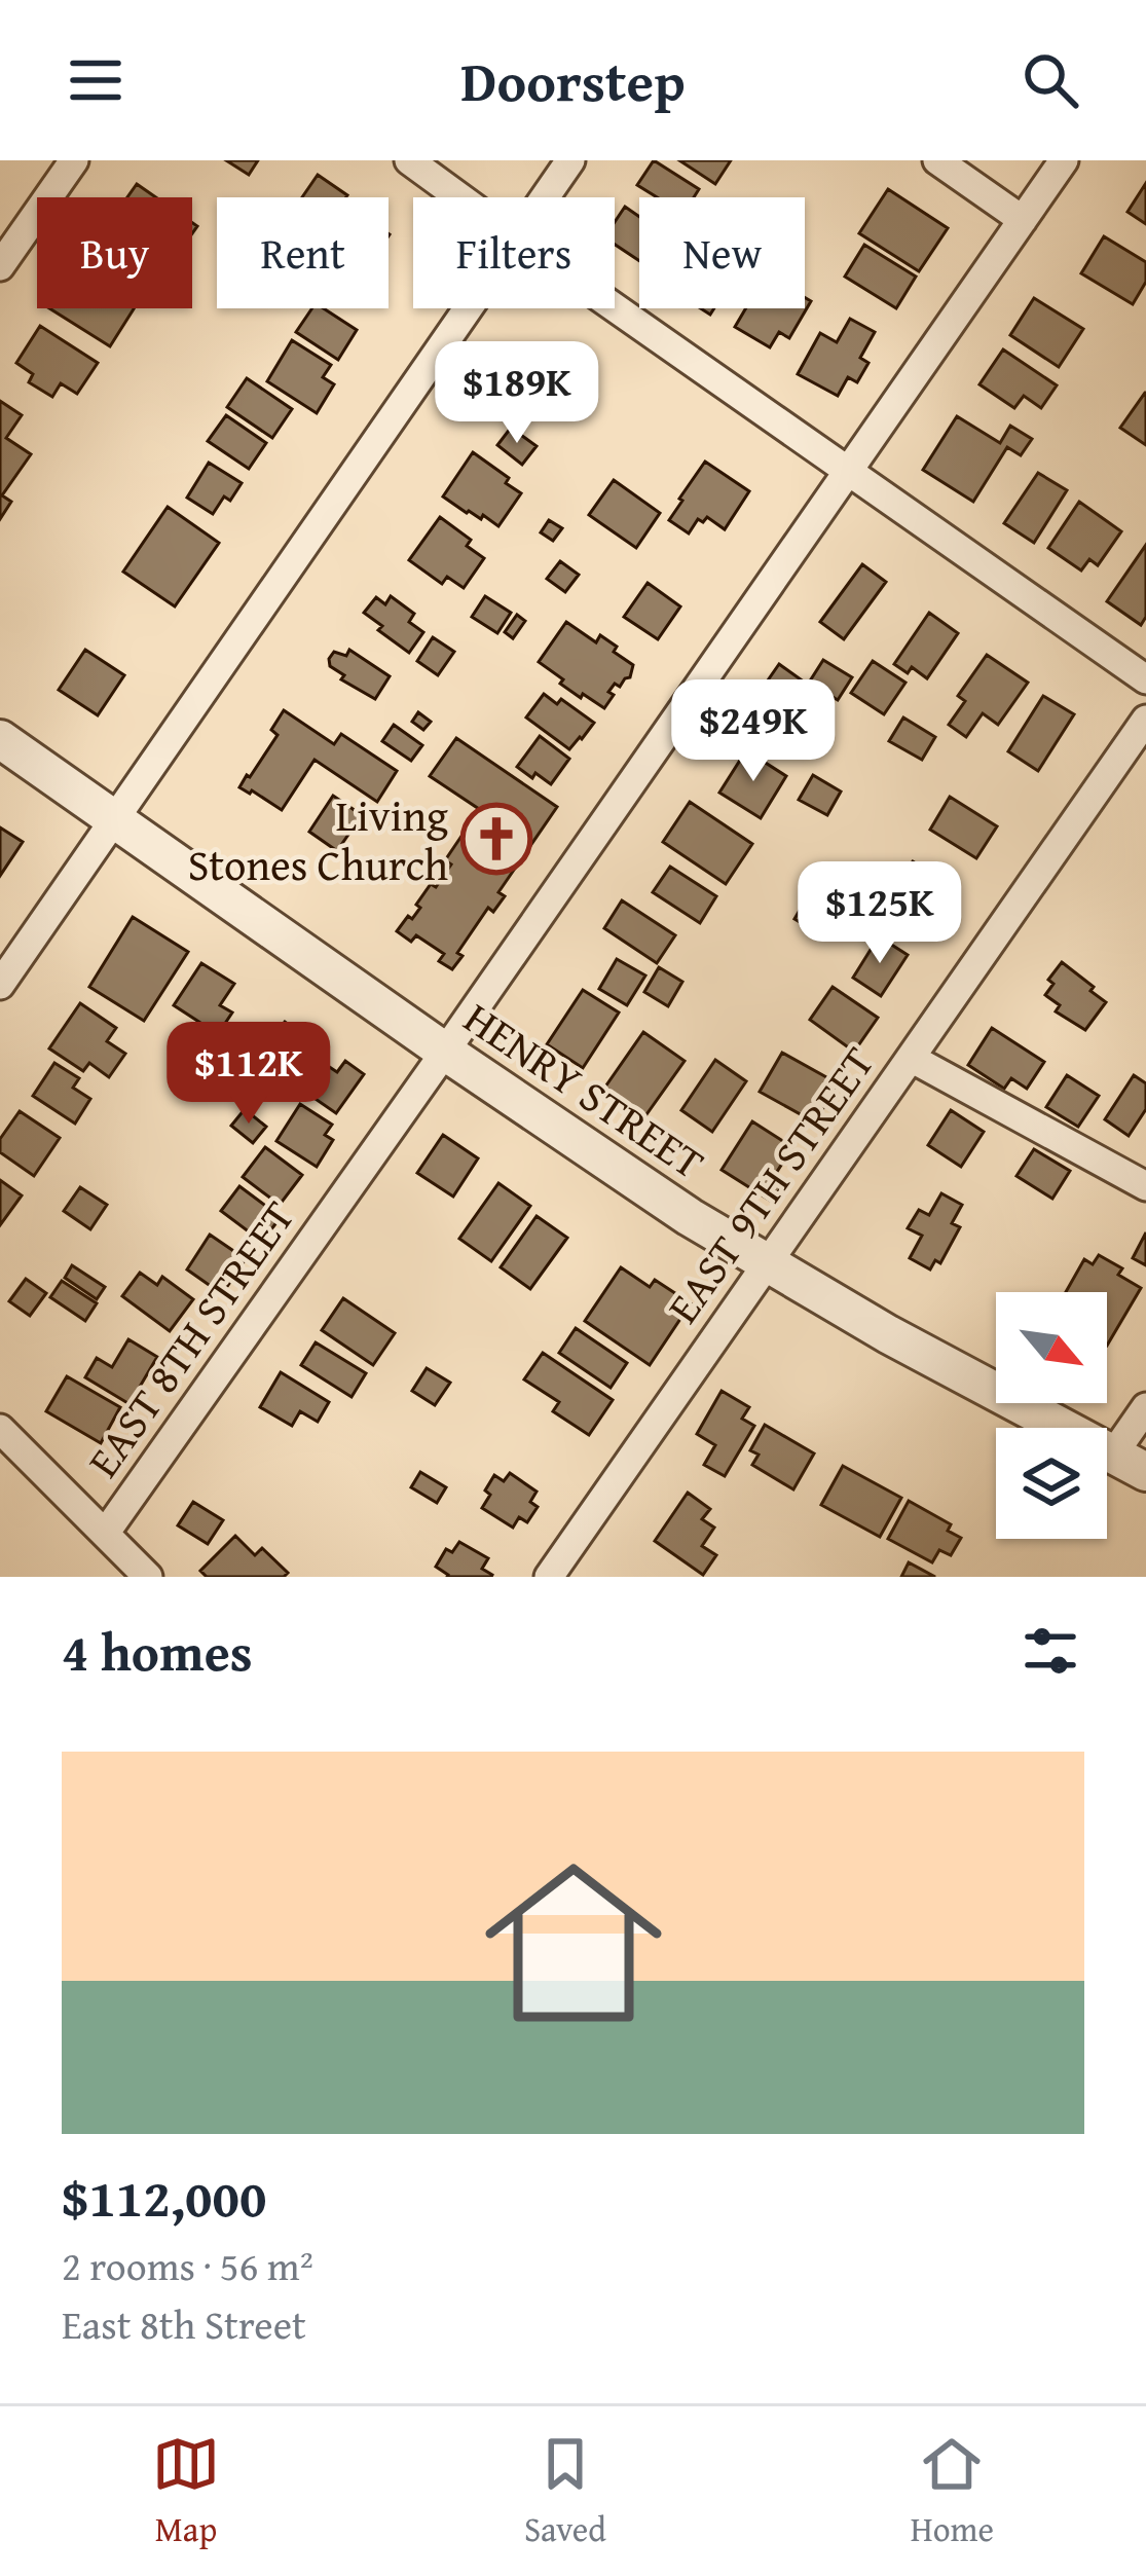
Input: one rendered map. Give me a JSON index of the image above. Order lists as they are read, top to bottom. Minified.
{"streets":{"street":["HENRY STREET","EAST 9TH STREET","EAST 8TH STREET"]},"crossings":[["HENRY STREET","EAST 9TH STREET"],["HENRY STREET","EAST 8TH STREET"]],"places":{"church":["Living Stones Church"]},"north":"bottom right","page":{"header":"Doorstep","chip":["Buy","Rent","Filters","New"],"price":["$189K","$249K","$125K","$112K"],"heading":"4 homes","list":[{"name":"$112,000","note":"2 rooms · 56 m² · East 8th Street"}],"tabs":["Map","Saved","Home"]}}
